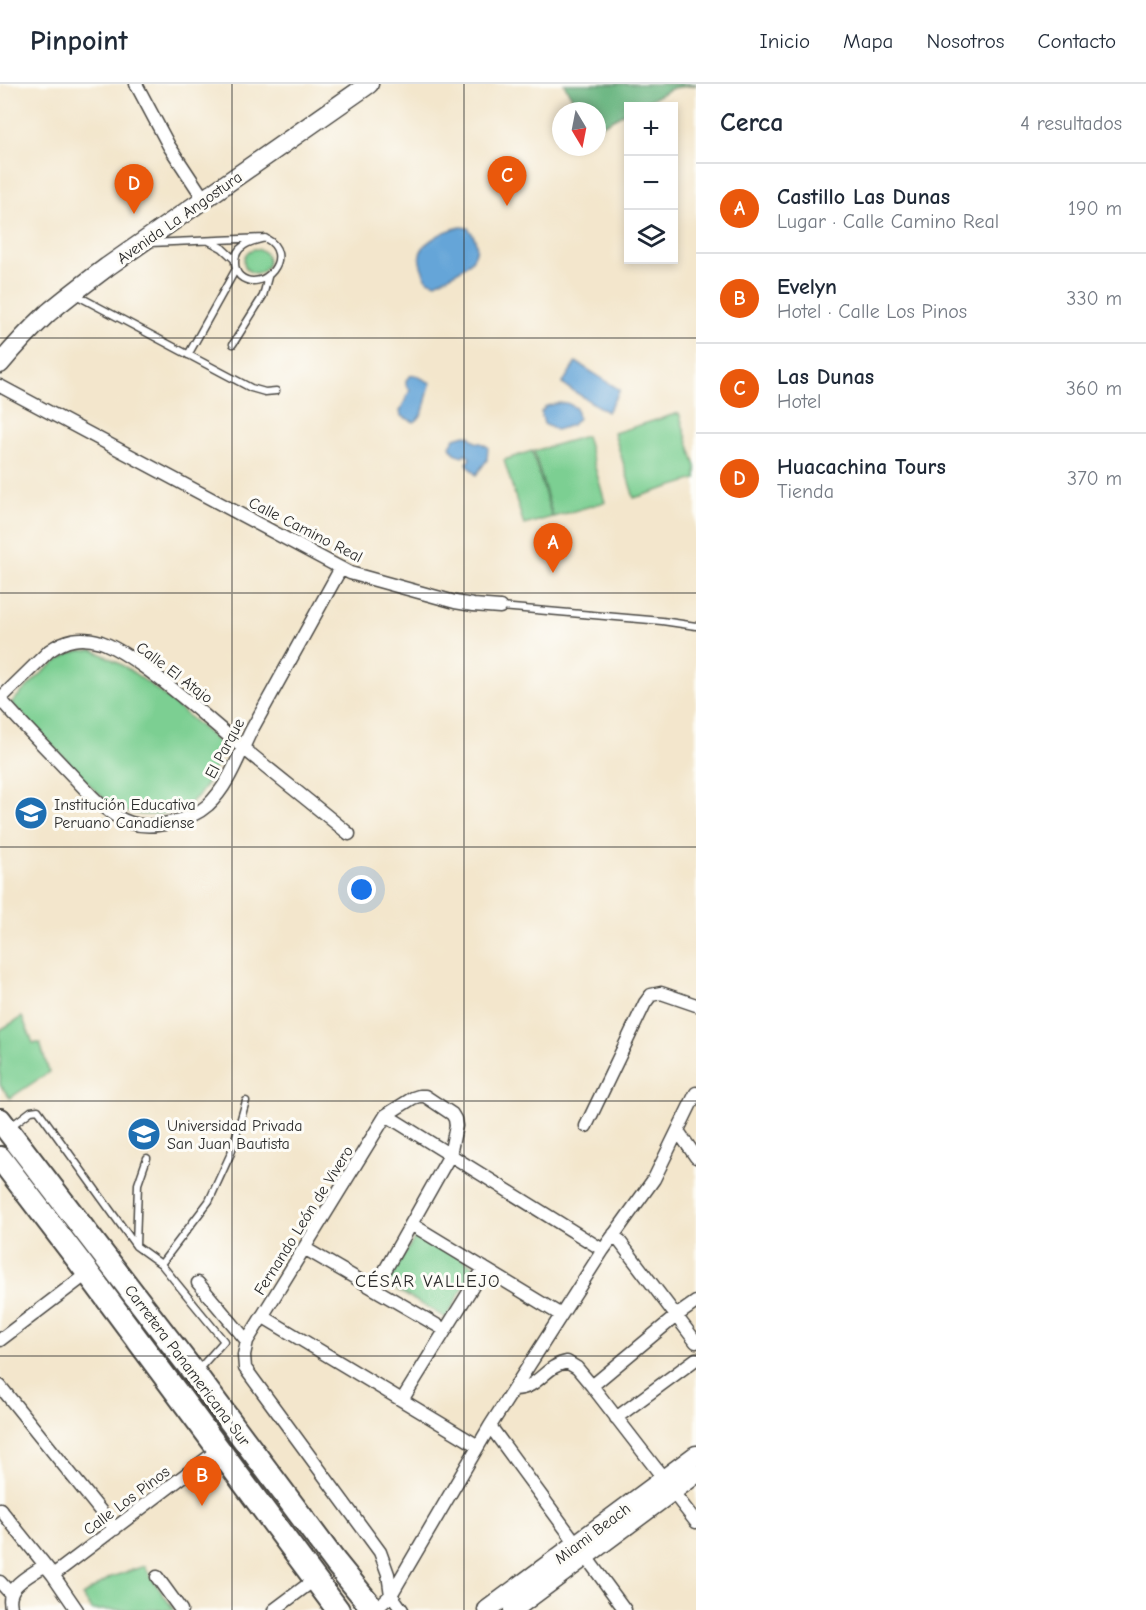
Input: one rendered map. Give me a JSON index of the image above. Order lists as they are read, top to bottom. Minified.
{"streets":{"highway":["Carretera Panamericana Sur"],"street":["Avenida La Angostura","Calle Camino Real","Calle El Atajo","El Parque","Fernando León de Vivero","Calle Los Pinos","Miami Beach"]},"crossings":[["Calle Camino Real","El Parque"],["Calle El Atajo","El Parque"],["Carretera Panamericana Sur","Calle Los Pinos"]],"districts":["CÉSAR VALLEJO"],"places":{"school or university":["Institución Educativa Peruano Canadiense","Universidad Privada San Juan Bautista"]},"north":"bottom","page":{"header":"Pinpoint","nav":["Inicio","Mapa","Nosotros","Contacto"],"heading":["Cerca","4 resultados"],"map_buttons":["+","−"],"pins":["C","D","A","B"],"list":[{"mark":"A","name":"Castillo Las Dunas","note":"Lugar · Calle Camino Real","value":"190 m"},{"mark":"B","name":"Evelyn","note":"Hotel · Calle Los Pinos","value":"330 m"},{"mark":"C","name":"Las Dunas","note":"Hotel","value":"360 m"},{"mark":"D","name":"Huacachina Tours","note":"Tienda","value":"370 m"}]}}
